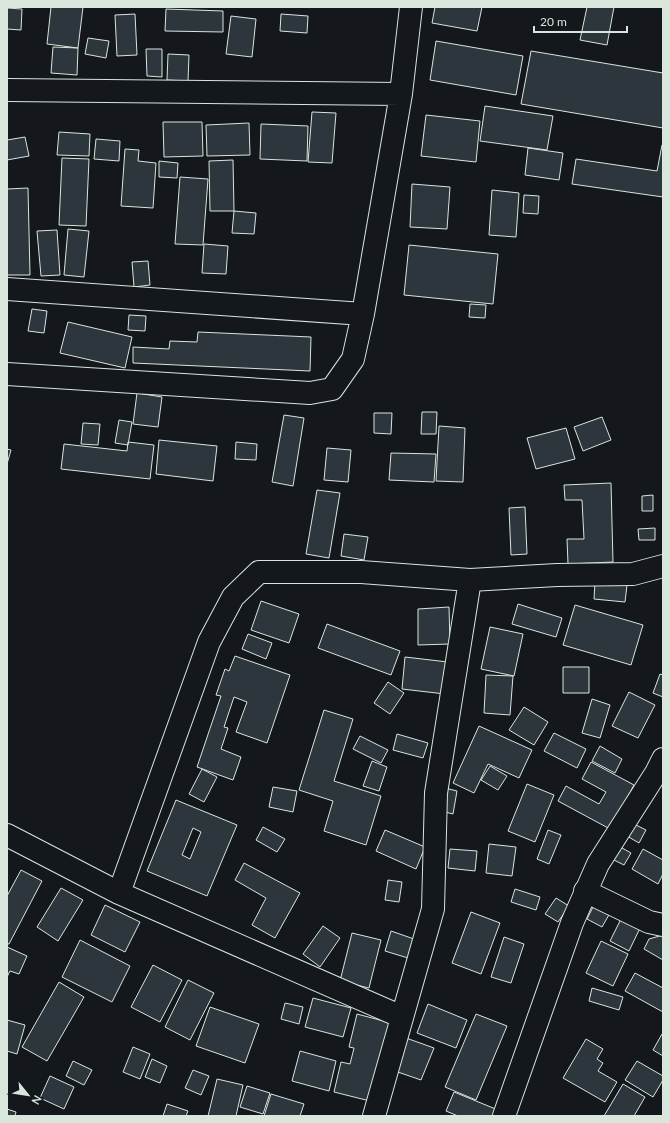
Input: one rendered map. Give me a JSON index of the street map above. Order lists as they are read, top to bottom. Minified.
{"scale_bar":"20 m","north":"bottom right"}
